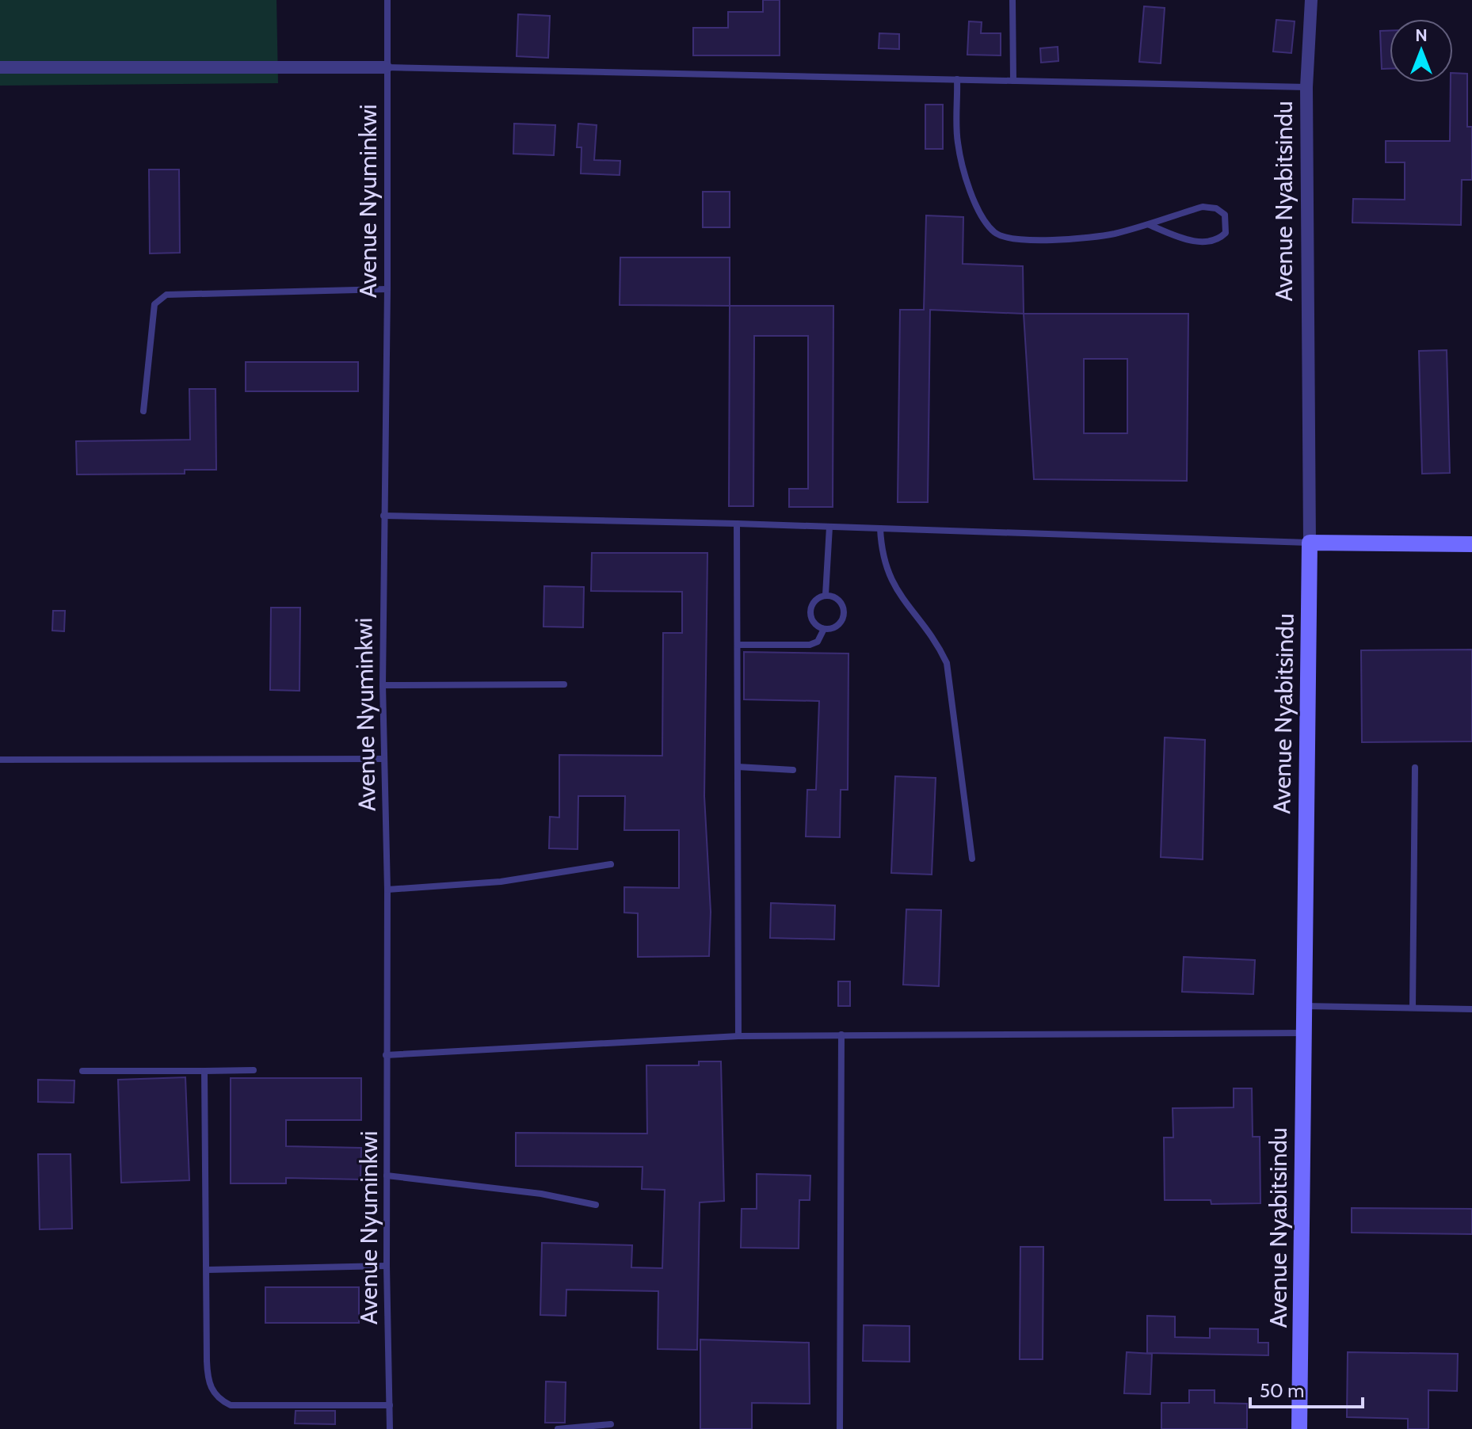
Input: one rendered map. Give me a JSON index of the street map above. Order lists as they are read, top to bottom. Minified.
{"streets":{"street":["Avenue Nyabitsindu"],"lane":["Avenue Nyuminkwi"]},"scale_bar":"50 m","north":"top"}
